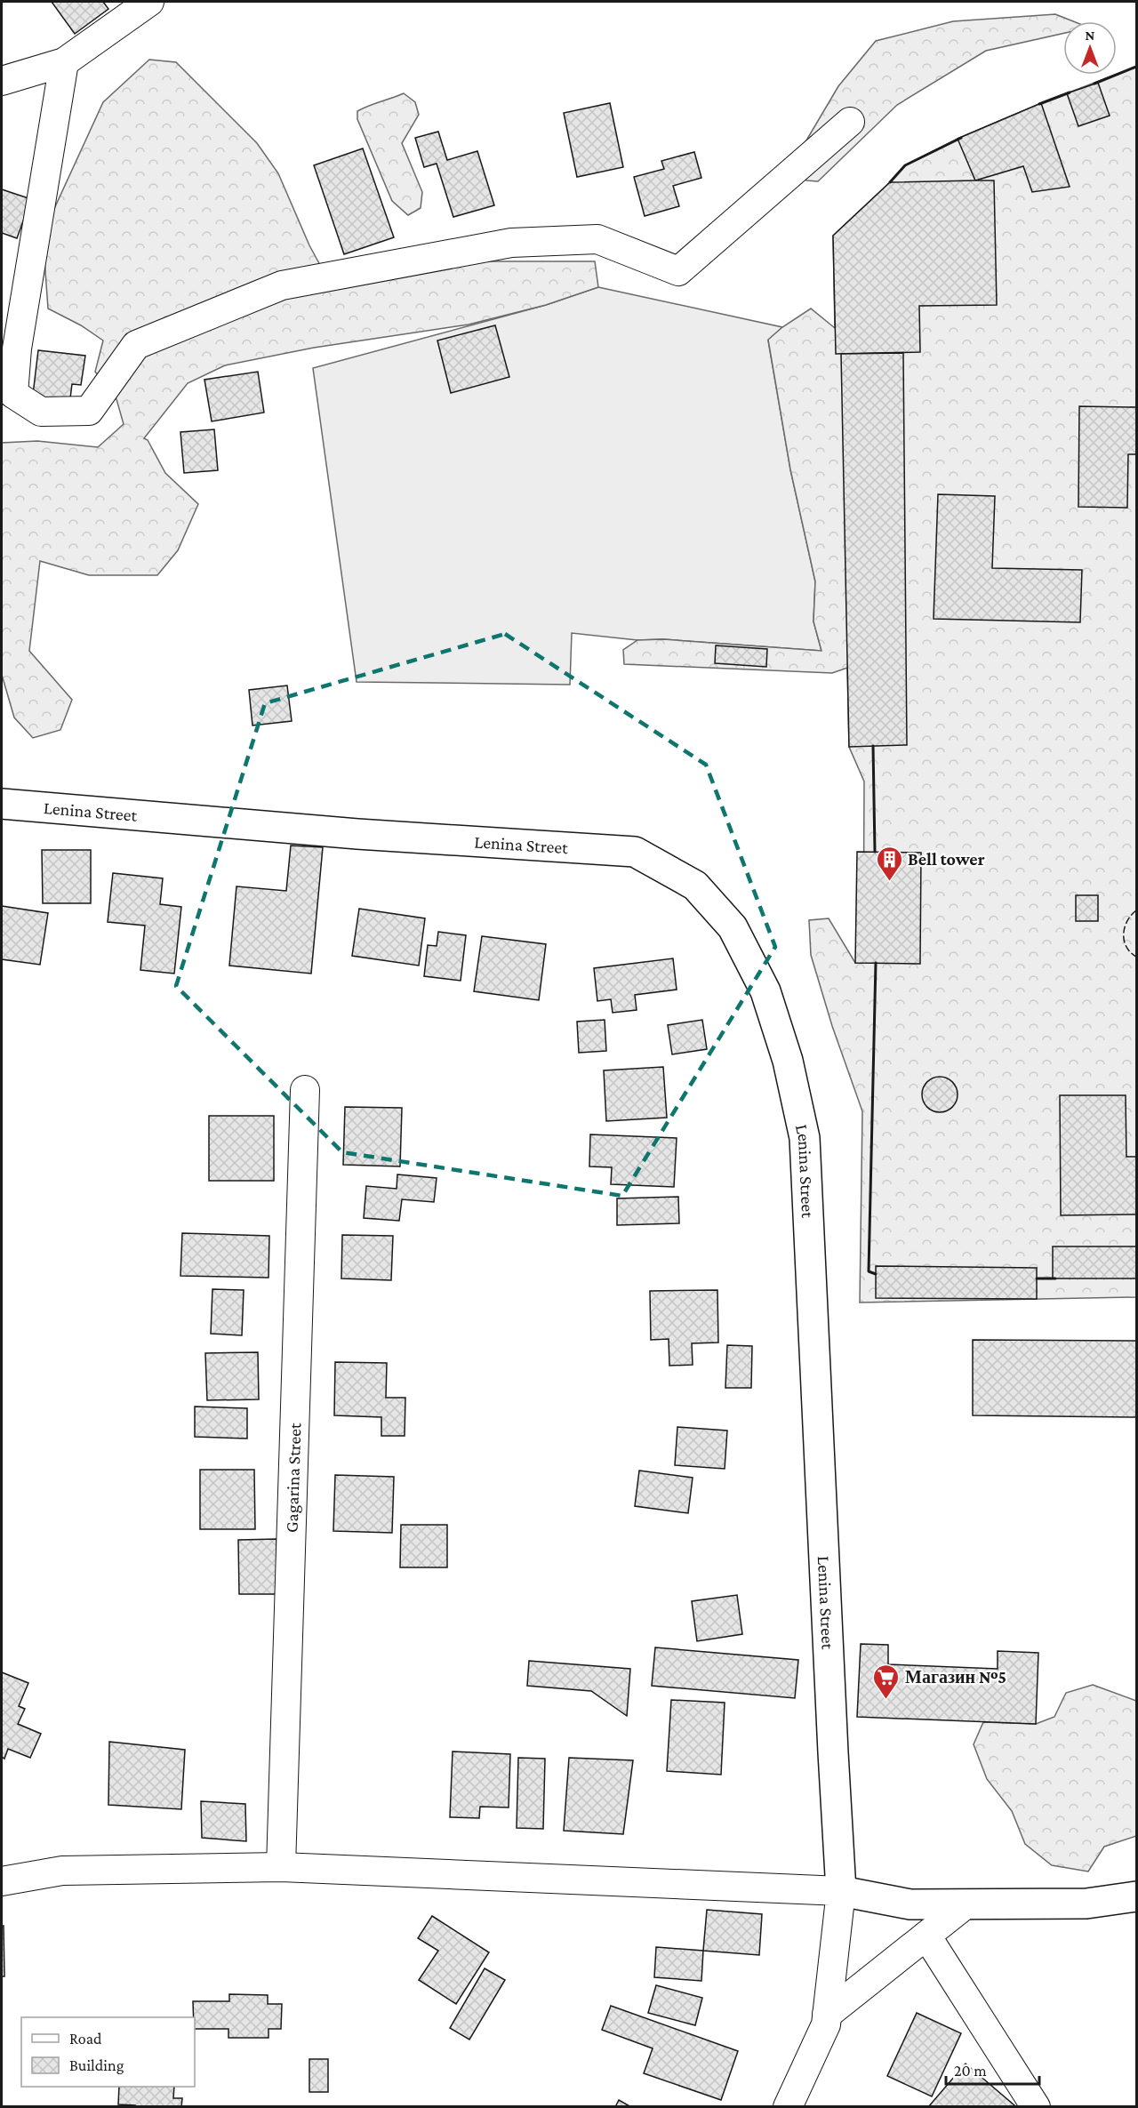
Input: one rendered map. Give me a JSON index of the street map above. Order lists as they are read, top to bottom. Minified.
{"streets":{"main road":["Lenina Street"],"street":["Gagarina Street"]},"places":{"building":["Bell tower"],"supermarket":["Магазин №5"]},"legend":["Road","Building"],"scale_bar":"20 m","north":"top"}
